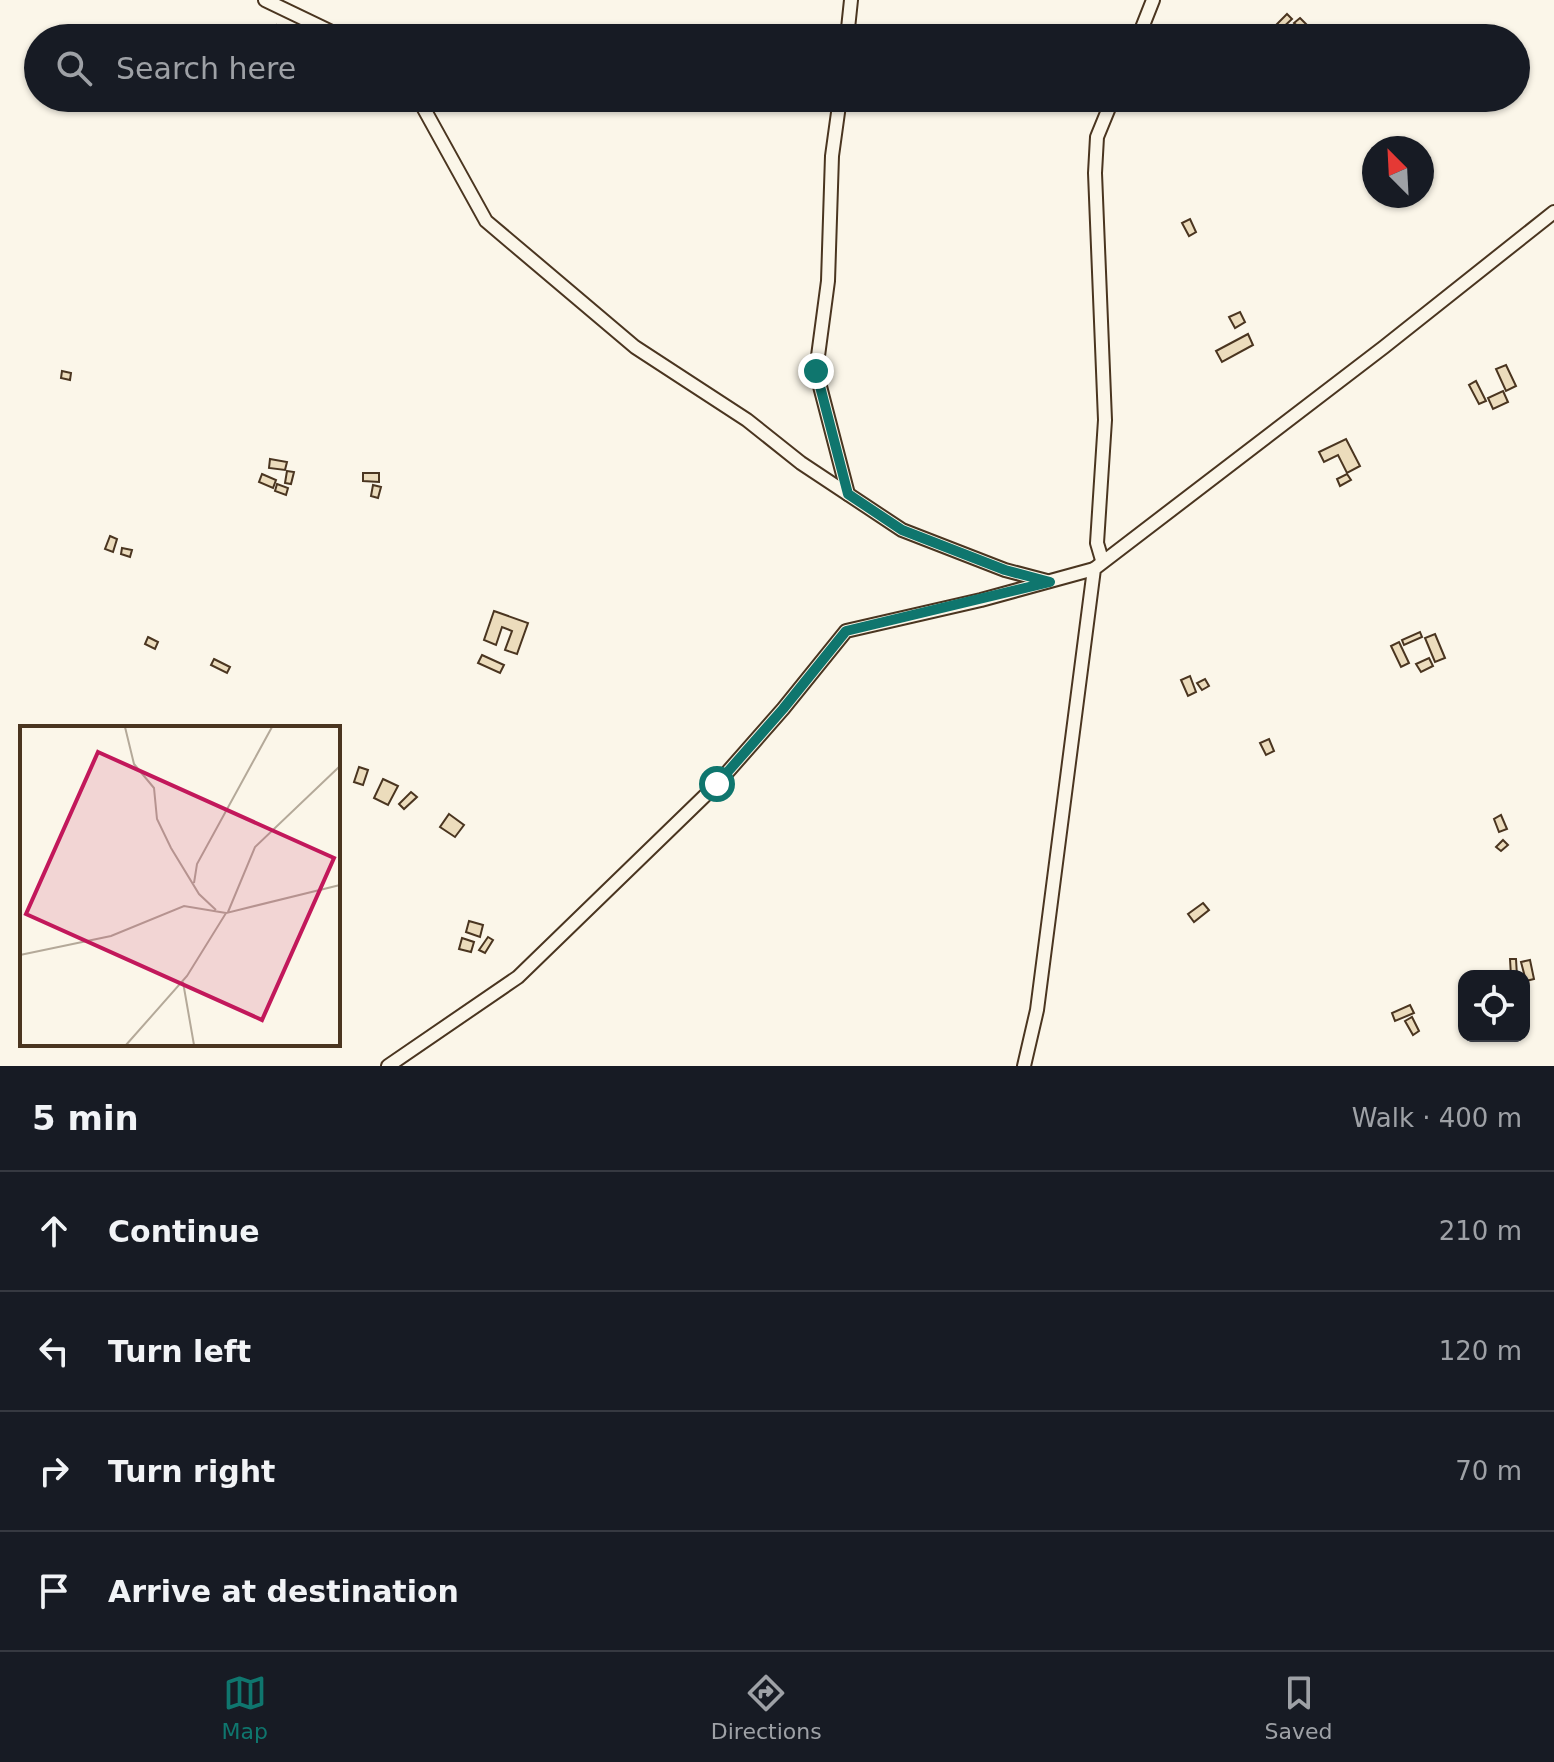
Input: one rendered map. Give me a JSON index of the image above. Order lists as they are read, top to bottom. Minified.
{"north":"top left","page":{"search":"Search here","heading":["5 min","Walk · 400 m"],"list":[["Continue","210 m"],["Turn left","120 m"],["Turn right","70 m"],"Arrive at destination"],"nav":["Map","Directions","Saved"]}}
